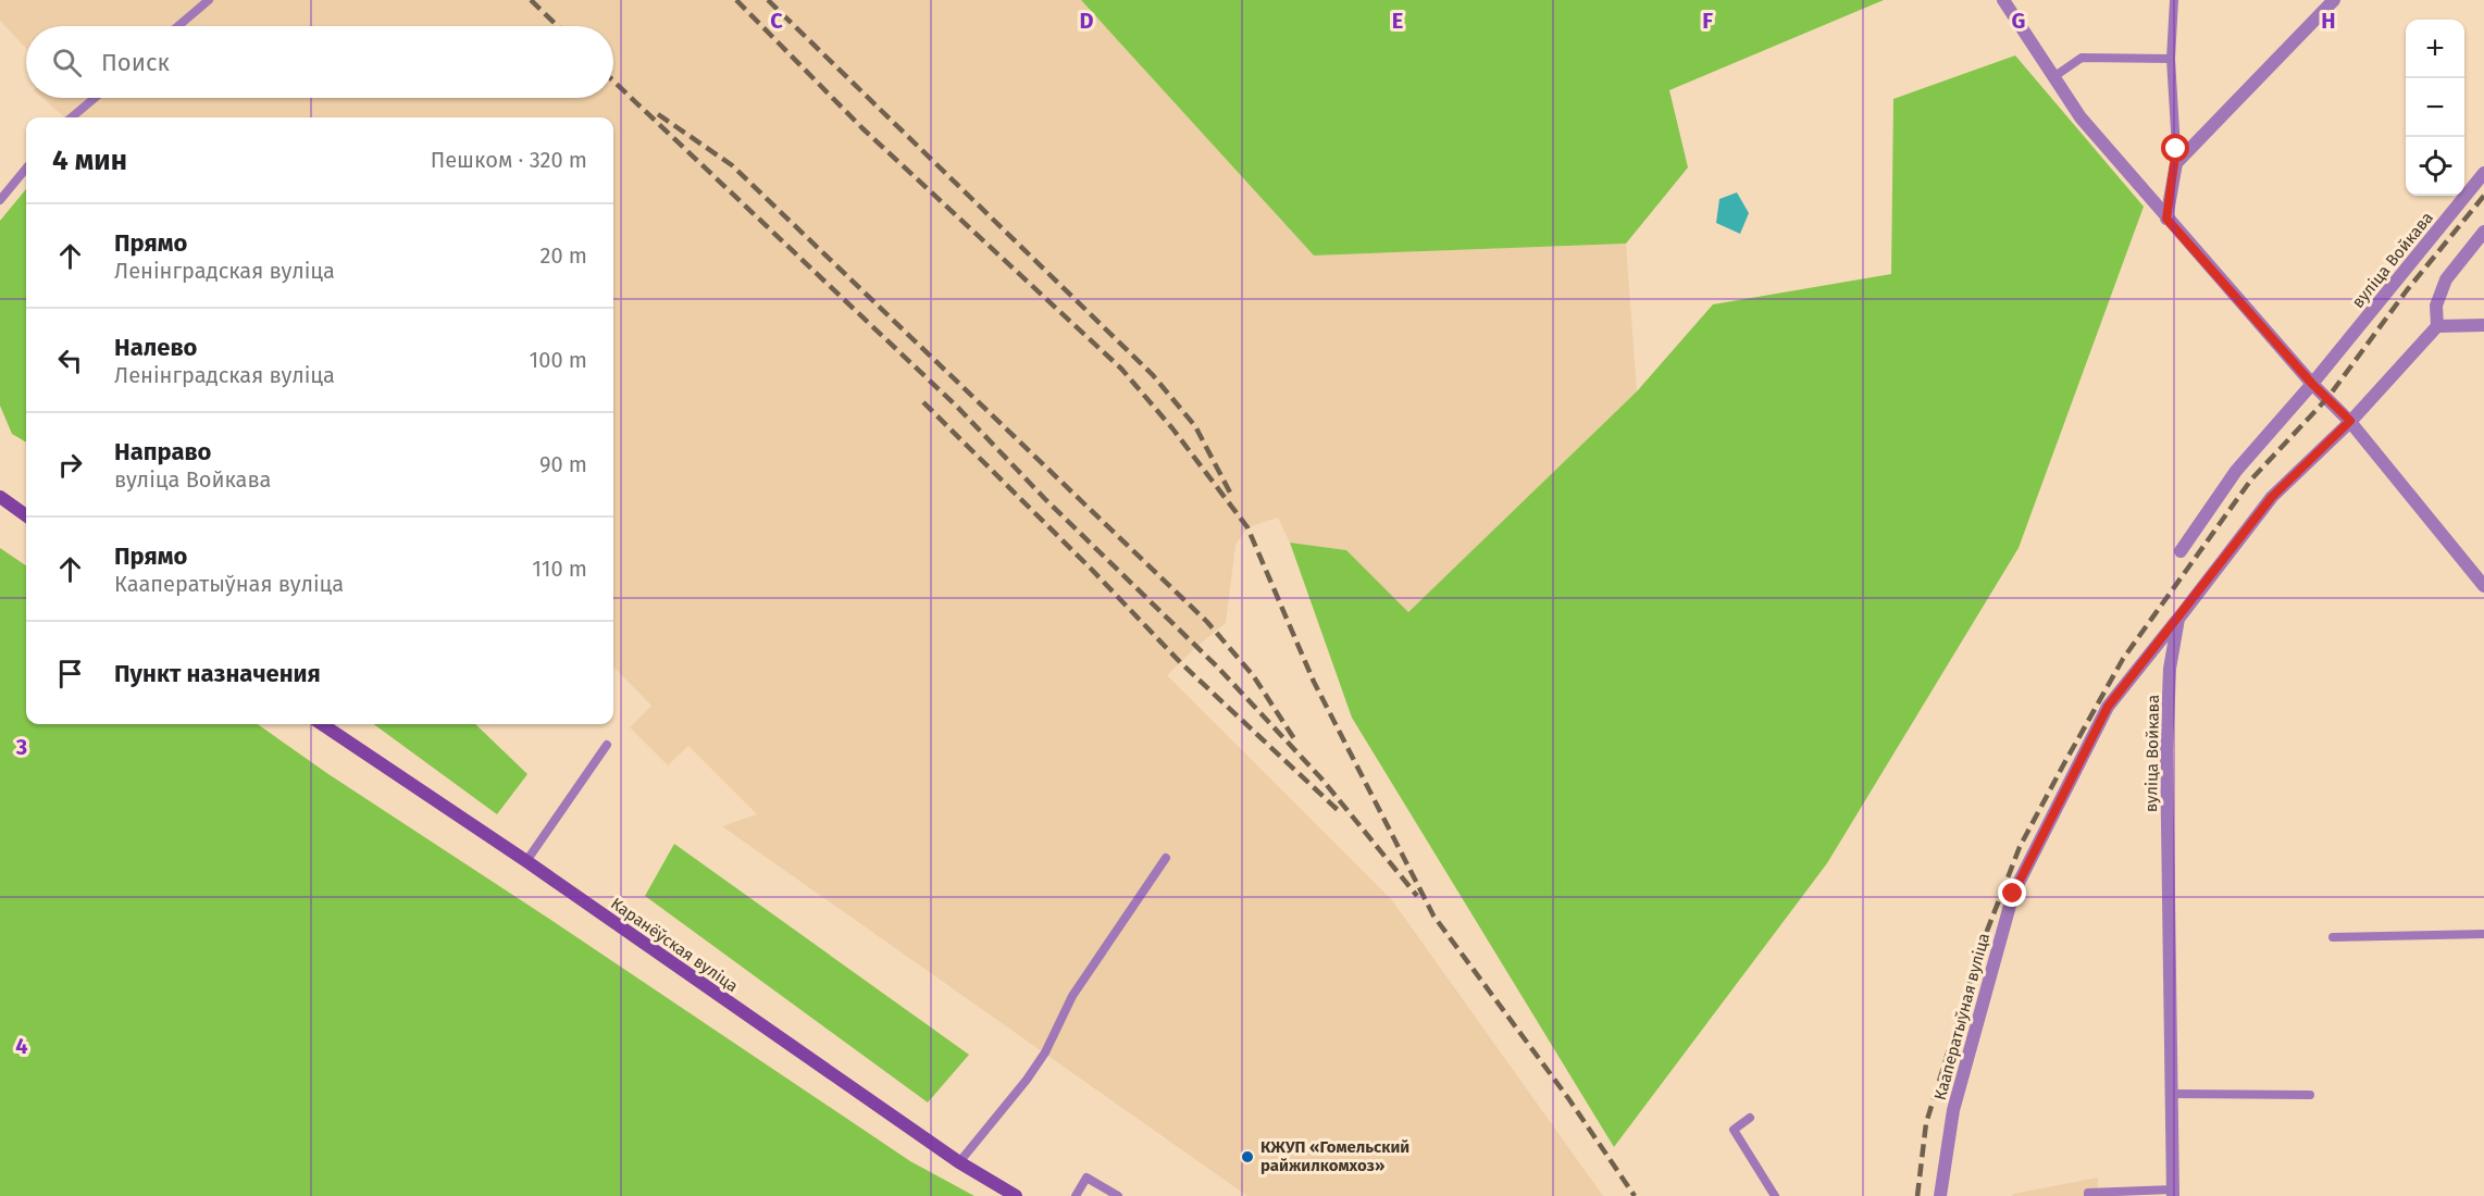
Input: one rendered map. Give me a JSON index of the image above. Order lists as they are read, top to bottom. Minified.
{"streets":{"main road":["Каранёўская вуліца"],"street":["вуліца Войкава","Кааператыўная вуліца"]},"crossings":[["вуліца Войкава","Кааператыўная вуліца"]],"places":["КЖУП «Гомельский райжилкомхоз»"],"page":{"map_buttons":["+","−"],"search":"Поиск","heading":["4 мин","Пешком · 320 m"],"list":[["Прямо","Ленінградская вуліца","20 m"],["Налево","Ленінградская вуліца","100 m"],["Направо","вуліца Войкава","90 m"],["Прямо","Кааператыўная вуліца","110 m"],"Пункт назначения"]},"grid":{"columns":["C","D","E","F","G","H"],"rows":["3","4"]}}
